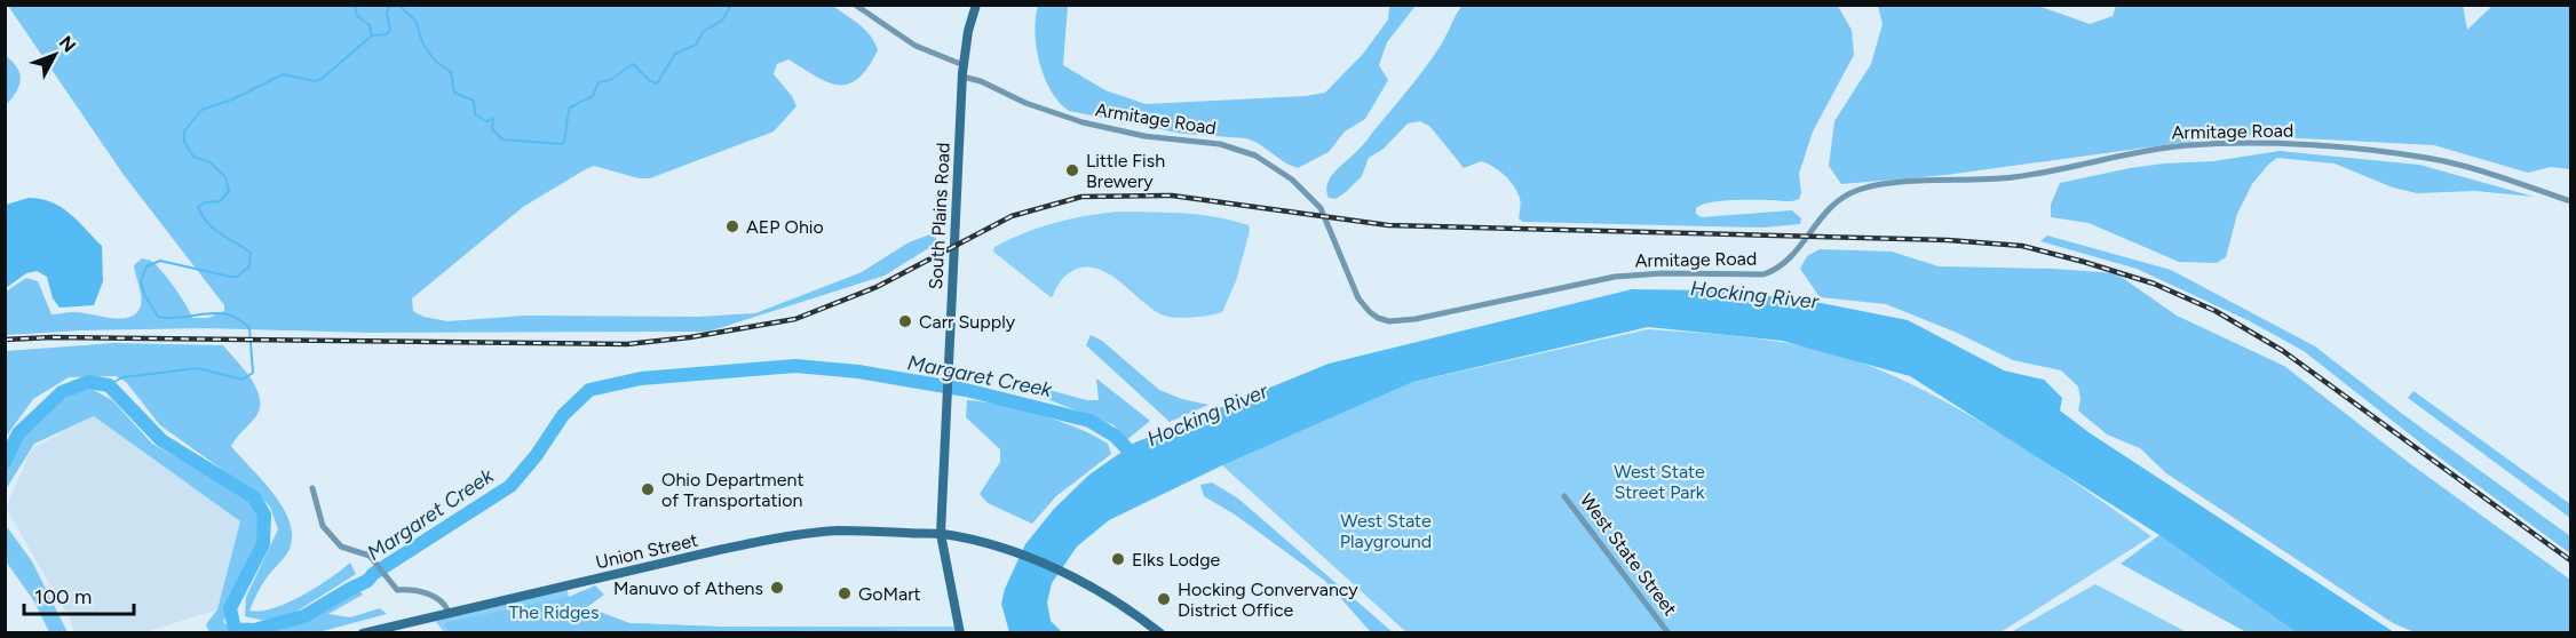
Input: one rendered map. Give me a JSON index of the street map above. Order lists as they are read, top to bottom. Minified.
{"streets":{"main road":["South Plains Road","Union Street"],"street":["Armitage Road","West State Street"]},"crossings":[["Armitage Road","South Plains Road"],["South Plains Road","Union Street"]],"water":["Hocking River","Margaret Creek"],"parks":["West State Street Park","West State Playground","The Ridges"],"places":["Little Fish Brewery","AEP Ohio","Carr Supply","Ohio Department of Transportation","Elks Lodge","Manuvo of Athens","GoMart","Hocking Convervancy District Office"],"scale_bar":"100 m","north":"top right"}
